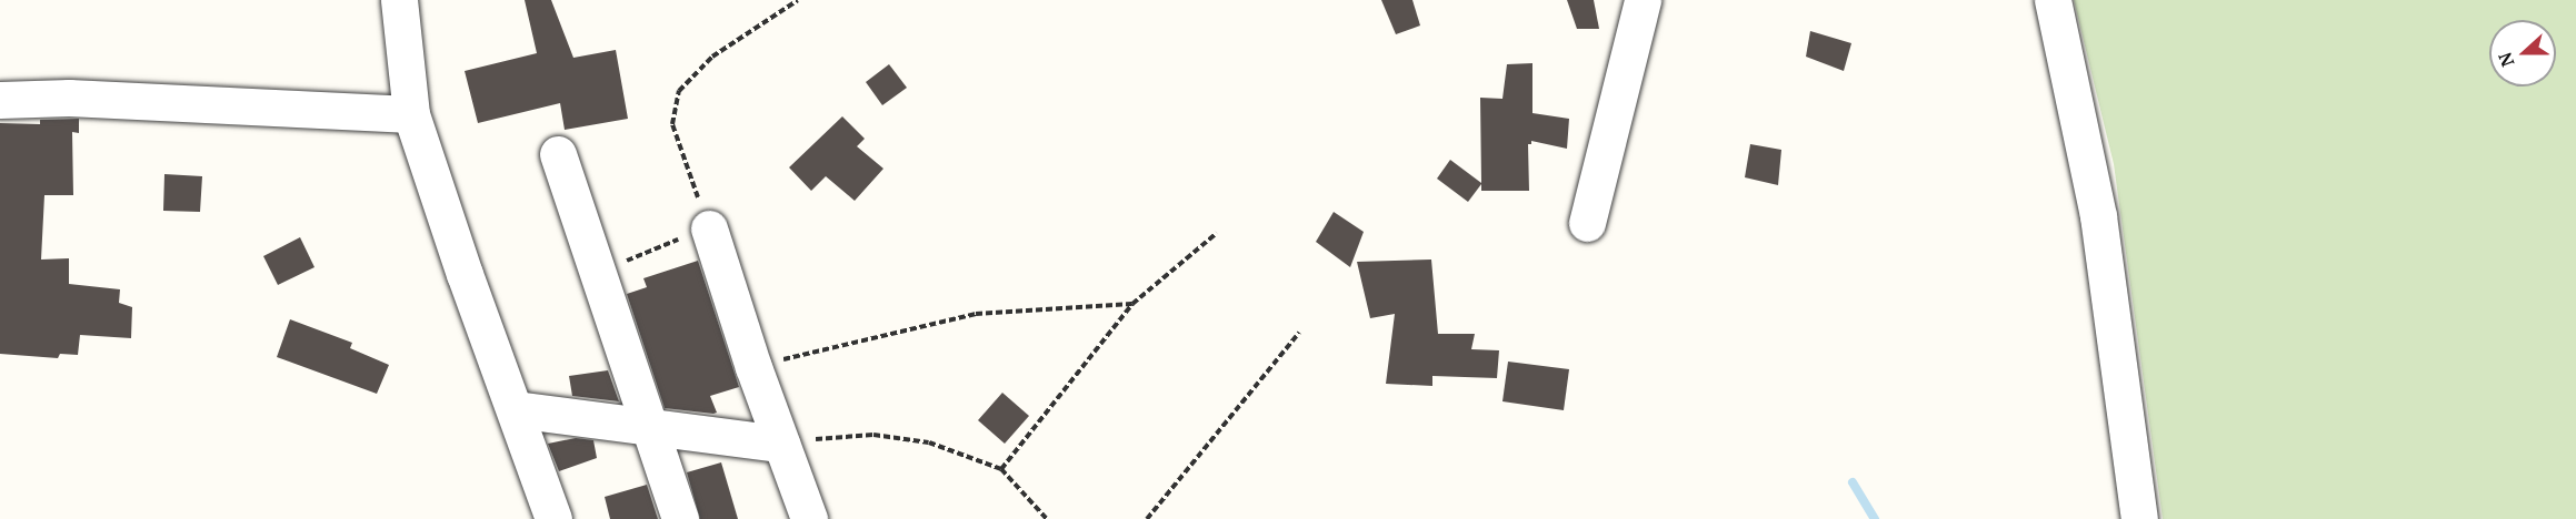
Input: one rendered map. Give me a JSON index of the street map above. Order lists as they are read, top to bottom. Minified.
{"north":"left"}
